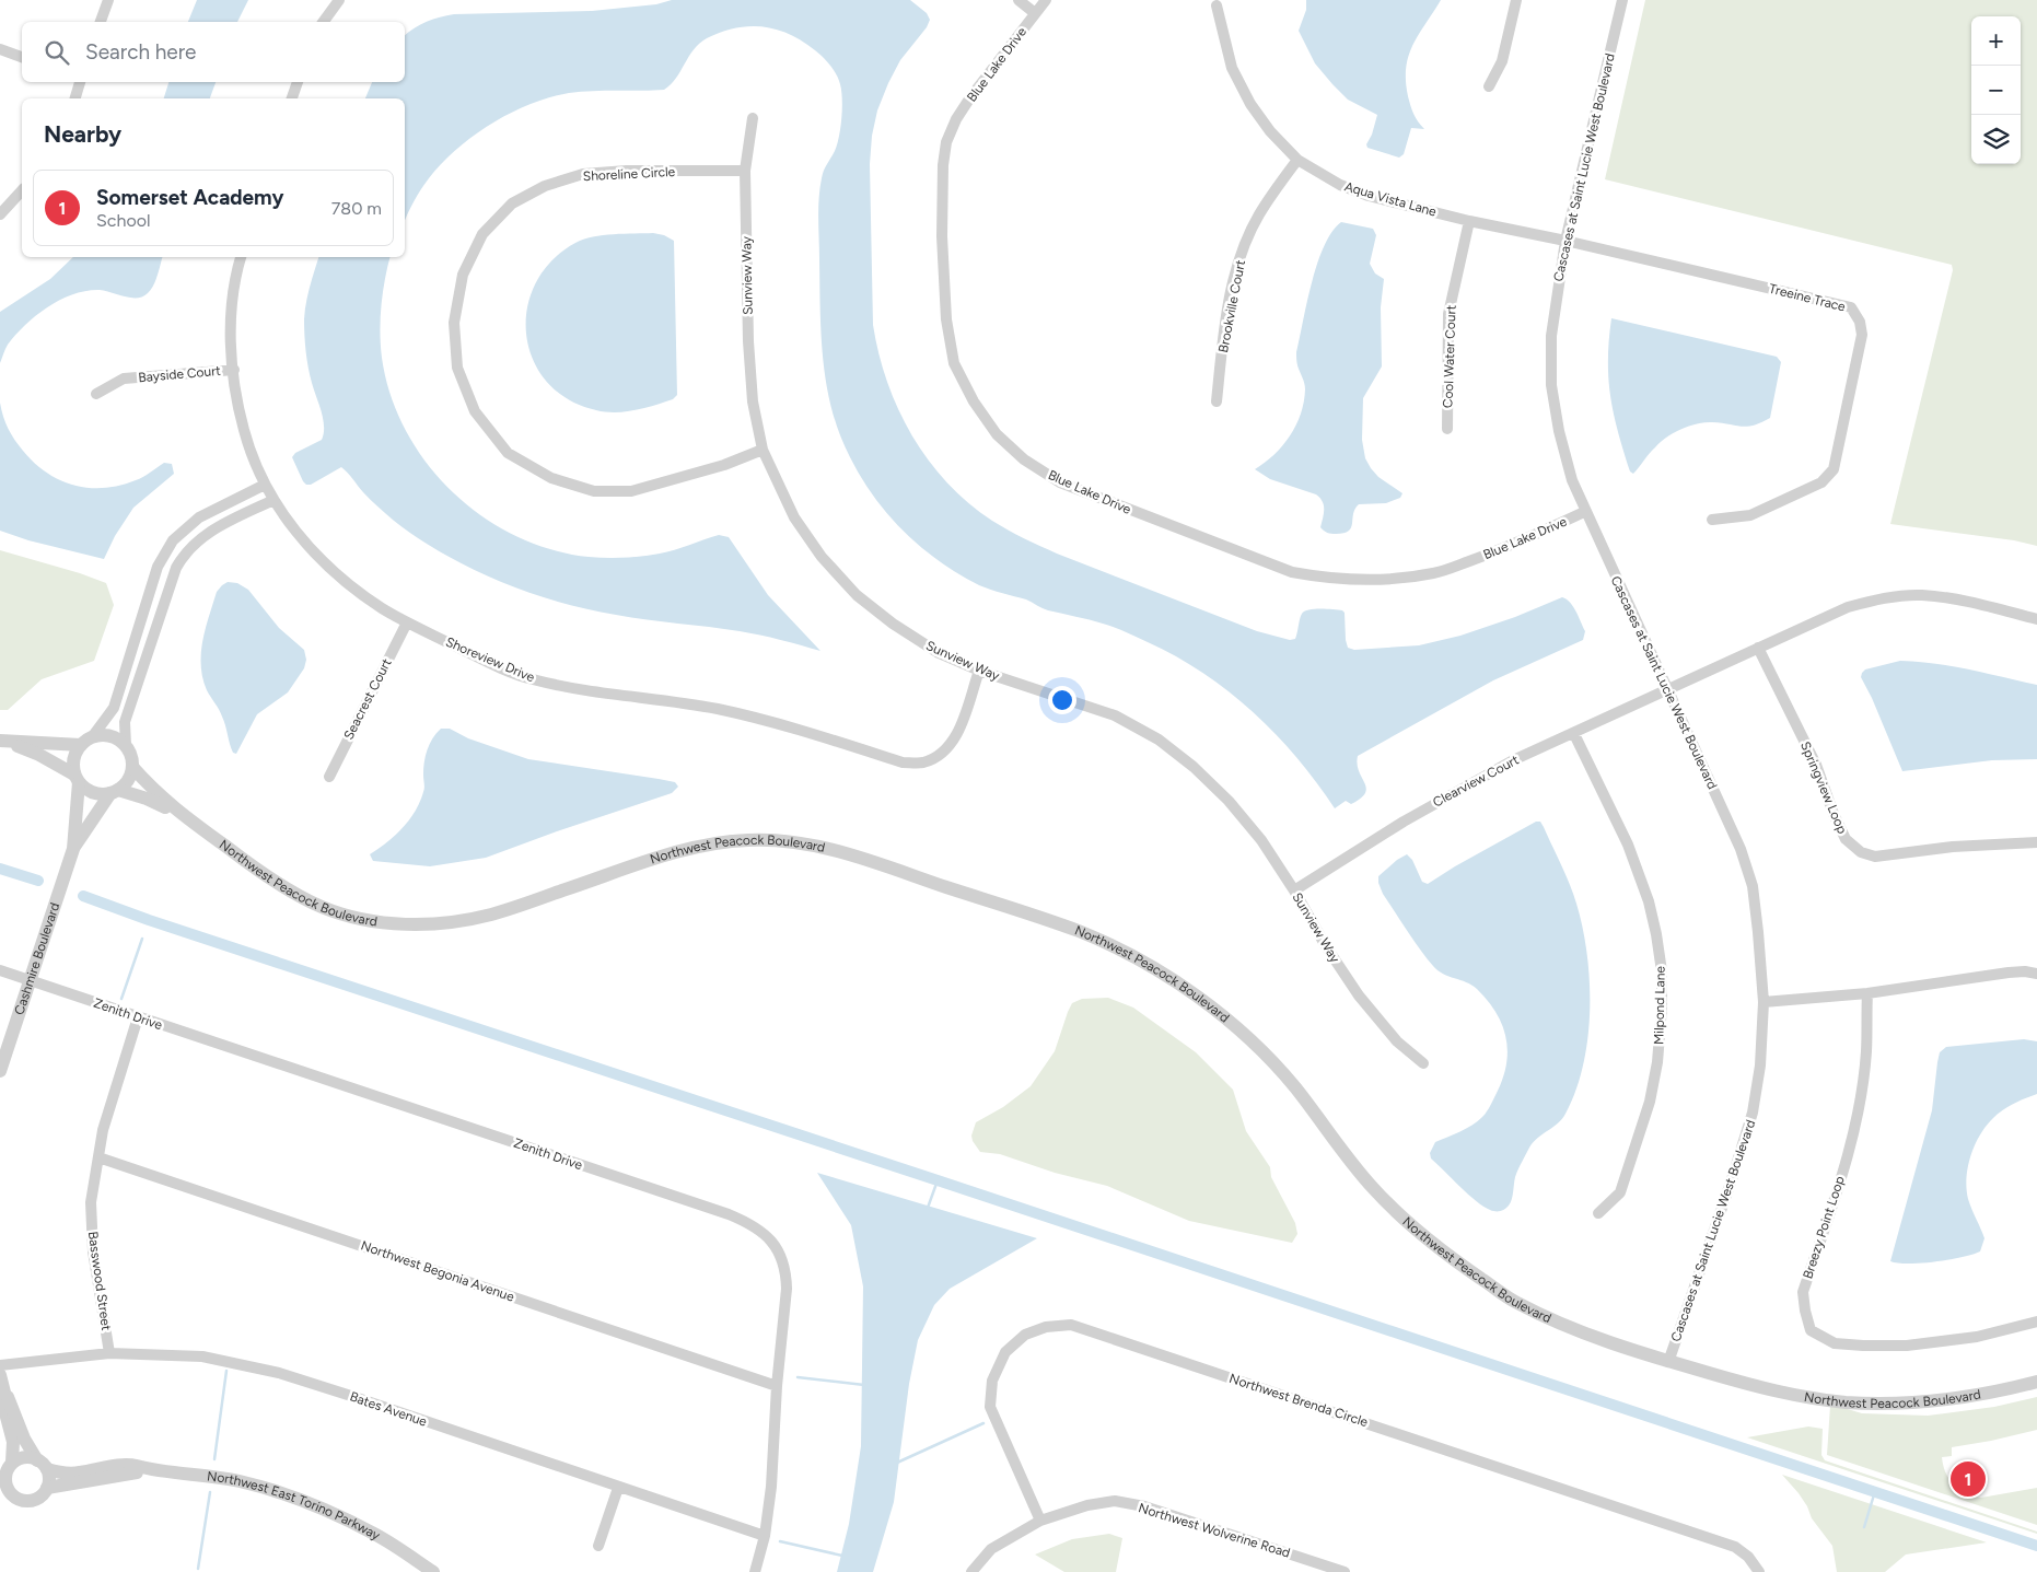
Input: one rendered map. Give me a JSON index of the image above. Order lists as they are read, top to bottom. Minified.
{"streets":{"street":["Blue Lake Drive","Cascases at Saint Lucie West Boulevard","Shoreline Circle","Aqua Vista Lane","Sunview Way","Treeine Trace","Brookville Court","Cool Water Court","Bayside Court","Shoreview Drive","Seacrest Court","Clearview Court","Springview Loop","Northwest Peacock Boulevard","Cashmire Boulevard","Milpond Lane","Zenith Drive","Breezy Point Loop","Northwest Begonia Avenue","Basswood Street","Northwest Brenda Circle","Bates Avenue","Northwest East Torino Parkway","Northwest Wolverine Road"]},"crossings":[["Blue Lake Drive","Cascases at Saint Lucie West Boulevard"],["Cascases at Saint Lucie West Boulevard","Aqua Vista Lane"],["Cascases at Saint Lucie West Boulevard","Treeine Trace"],["Cascases at Saint Lucie West Boulevard","Clearview Court"],["Cascases at Saint Lucie West Boulevard","Northwest Peacock Boulevard"],["Shoreline Circle","Sunview Way"],["Aqua Vista Lane","Treeine Trace"],["Aqua Vista Lane","Brookville Court"],["Aqua Vista Lane","Cool Water Court"],["Sunview Way","Shoreview Drive"],["Sunview Way","Clearview Court"],["Bayside Court","Shoreview Drive"],["Shoreview Drive","Seacrest Court"],["Clearview Court","Milpond Lane"],["Northwest Peacock Boulevard","Cashmire Boulevard"],["Cashmire Boulevard","Zenith Drive"],["Zenith Drive","Northwest Begonia Avenue"],["Zenith Drive","Basswood Street"],["Zenith Drive","Bates Avenue"],["Northwest Begonia Avenue","Basswood Street"],["Basswood Street","Bates Avenue"],["Northwest Brenda Circle","Northwest Wolverine Road"]],"page":{"map_buttons":["+","−"],"search":"Search here","heading":"Nearby","list":[{"mark":"1","name":"Somerset Academy","note":"School","value":"780 m"}],"pins":"1"}}
